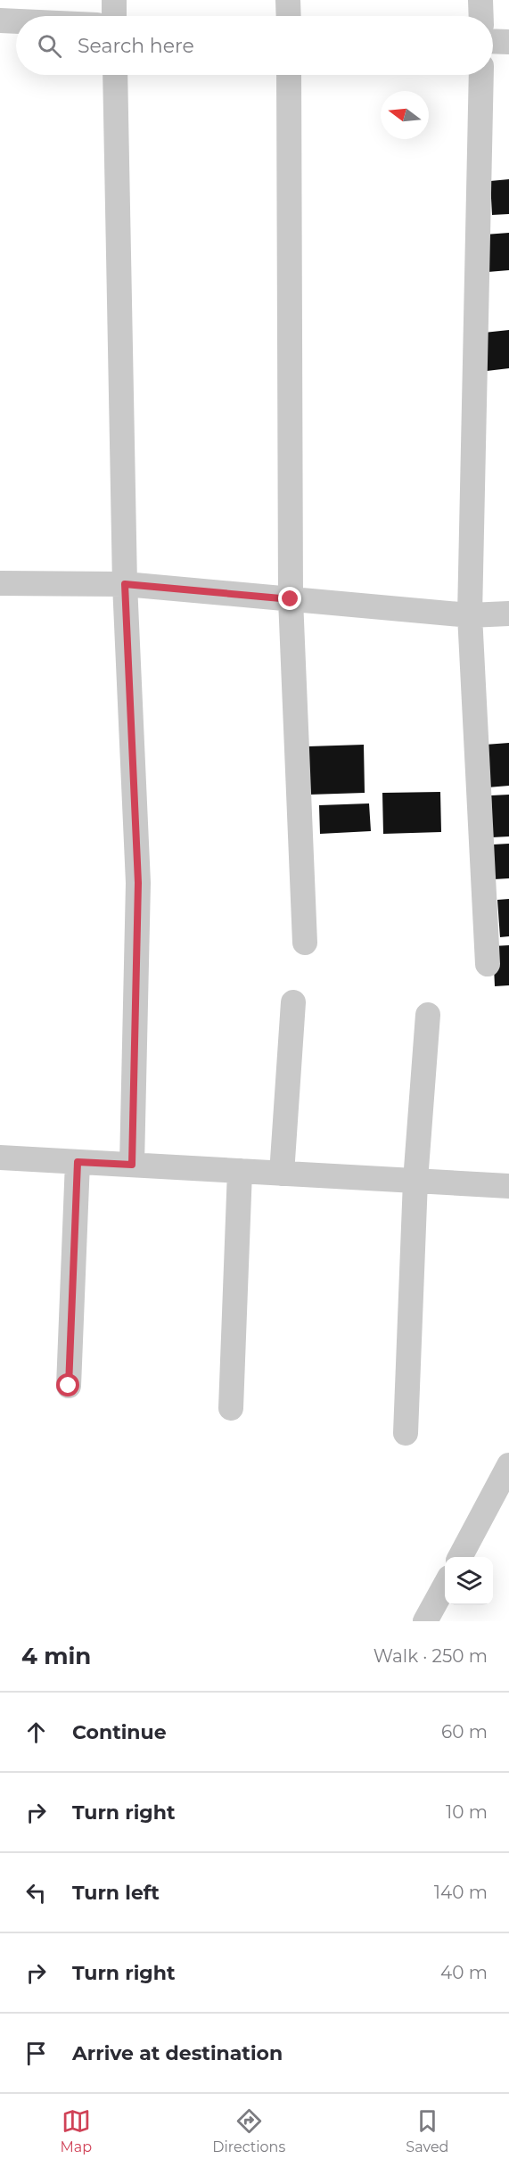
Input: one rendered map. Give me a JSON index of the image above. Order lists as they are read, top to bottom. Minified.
{"north":"left","page":{"search":"Search here","heading":["4 min","Walk · 250 m"],"list":[["Continue","60 m"],["Turn right","10 m"],["Turn left","140 m"],["Turn right","40 m"],"Arrive at destination"],"nav":["Map","Directions","Saved"]}}
